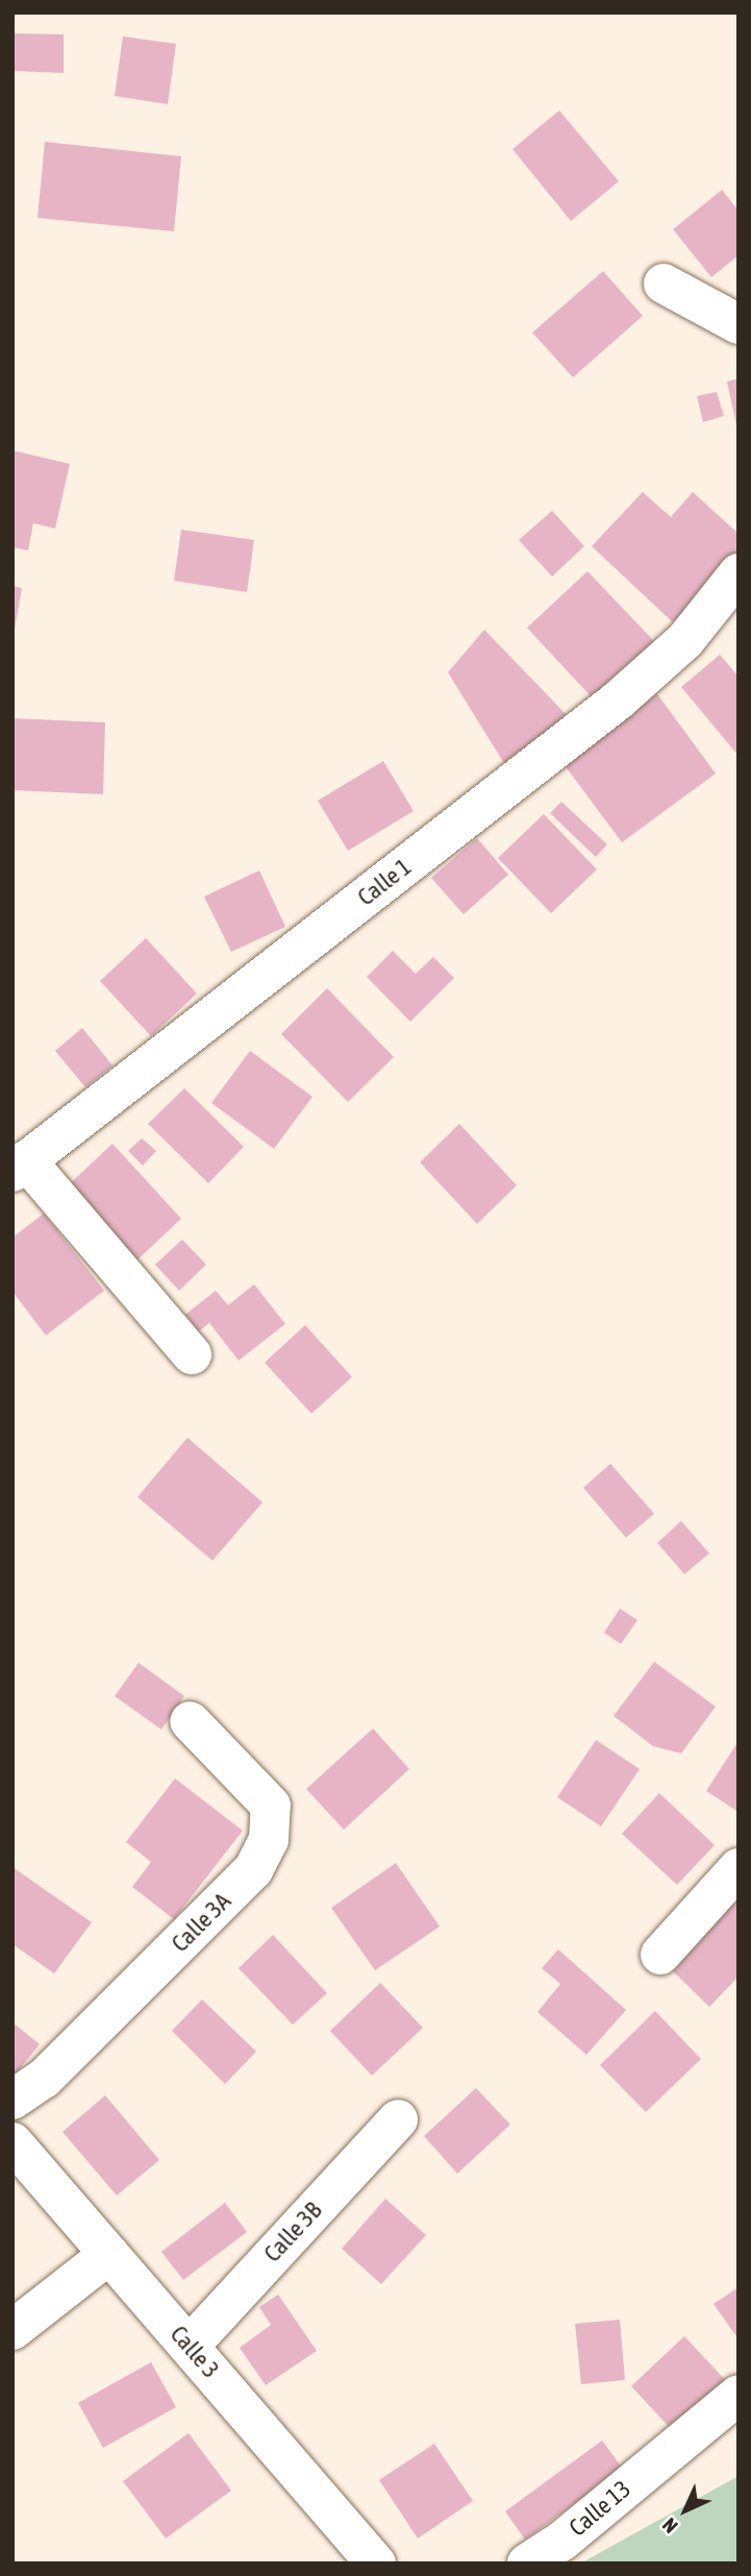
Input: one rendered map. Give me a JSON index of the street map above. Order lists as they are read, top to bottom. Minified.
{"streets":{"street":["Calle 1","Calle 3A","Calle 3B","Calle 3","Calle 13"]},"crossings":[["Calle 3B","Calle 3"]],"north":"bottom left"}
